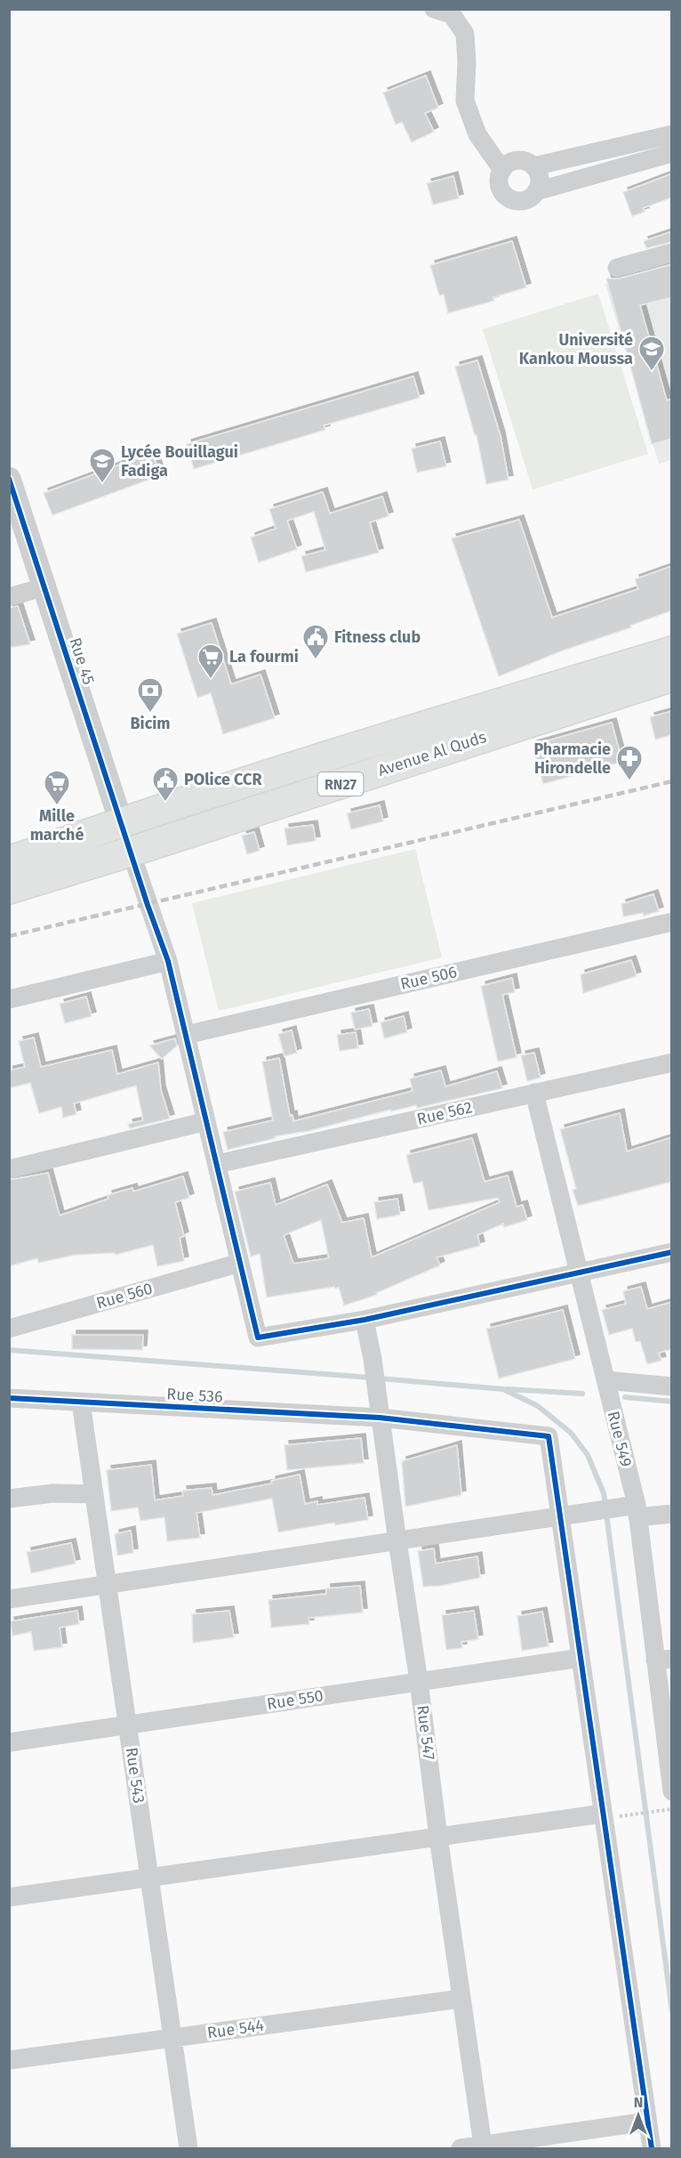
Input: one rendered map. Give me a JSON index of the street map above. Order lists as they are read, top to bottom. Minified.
{"streets":{"main road":["Avenue Al Quds","RN27"],"street":["Rue 45","Rue 506","Rue 562","Rue 560","Rue 536","Rue 549","Rue 550","Rue 547","Rue 543","Rue 544"]},"crossings":[["Rue 45","Avenue Al Quds"],["Rue 562","Rue 549"],["Rue 536","Rue 547"],["Rue 536","Rue 543"],["Rue 550","Rue 547"],["Rue 550","Rue 543"],["Rue 547","Rue 544"],["Rue 543","Rue 544"]],"places":{"school or university":["Université Kankou Moussa","Lycée Bouillagui Fadiga"],"public building":["Fitness club","POlice CCR"],"supermarket":["La fourmi","Mille marché"],"bank":["Bicim"],"pharmacy":["Pharmacie Hirondelle"]},"north":"top"}
